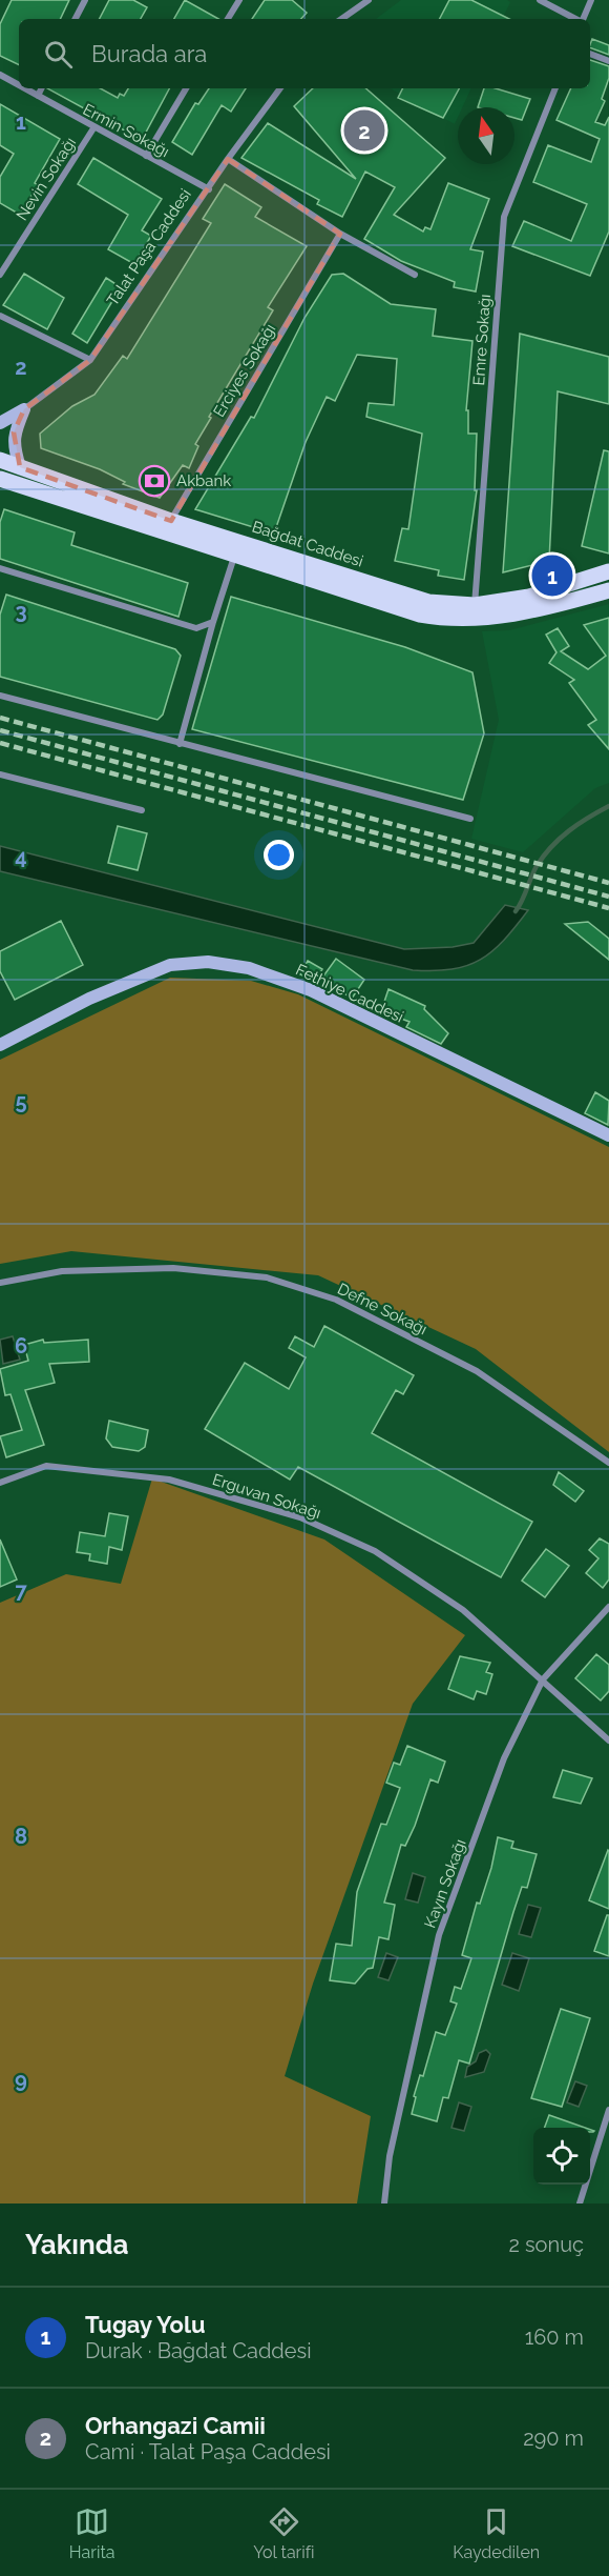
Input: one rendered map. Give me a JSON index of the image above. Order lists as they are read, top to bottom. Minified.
{"streets":{"main road":["Bağdat Caddesi"],"street":["Ermin Sokağı","Nevin Sokağı","Talat Paşa Caddesi","Emre Sokağı","Erciyes Sokağı","Fethiye Caddesi","Defne Sokağı","Erguvan Sokağı","Kayın Sokağı"]},"crossings":[["Ermin Sokağı","Nevin Sokağı"],["Ermin Sokağı","Talat Paşa Caddesi"],["Emre Sokağı","Bağdat Caddesi"],["Erciyes Sokağı","Bağdat Caddesi"],["Erguvan Sokağı","Kayın Sokağı"]],"places":{"bank":["Akbank"]},"north":"top","page":{"search":"Burada ara","pins":["2","1"],"heading":["Yakında","2 sonuç"],"list":[{"mark":"1","name":"Tugay Yolu","note":"Durak · Bağdat Caddesi","value":"160 m"},{"mark":"2","name":"Orhangazi Camii","note":"Cami · Talat Paşa Caddesi","value":"290 m"}],"nav":["Harita","Yol tarifi","Kaydedilen"]},"grid":{"rows":["1","2","3","4","5","6","7","8","9"]}}
